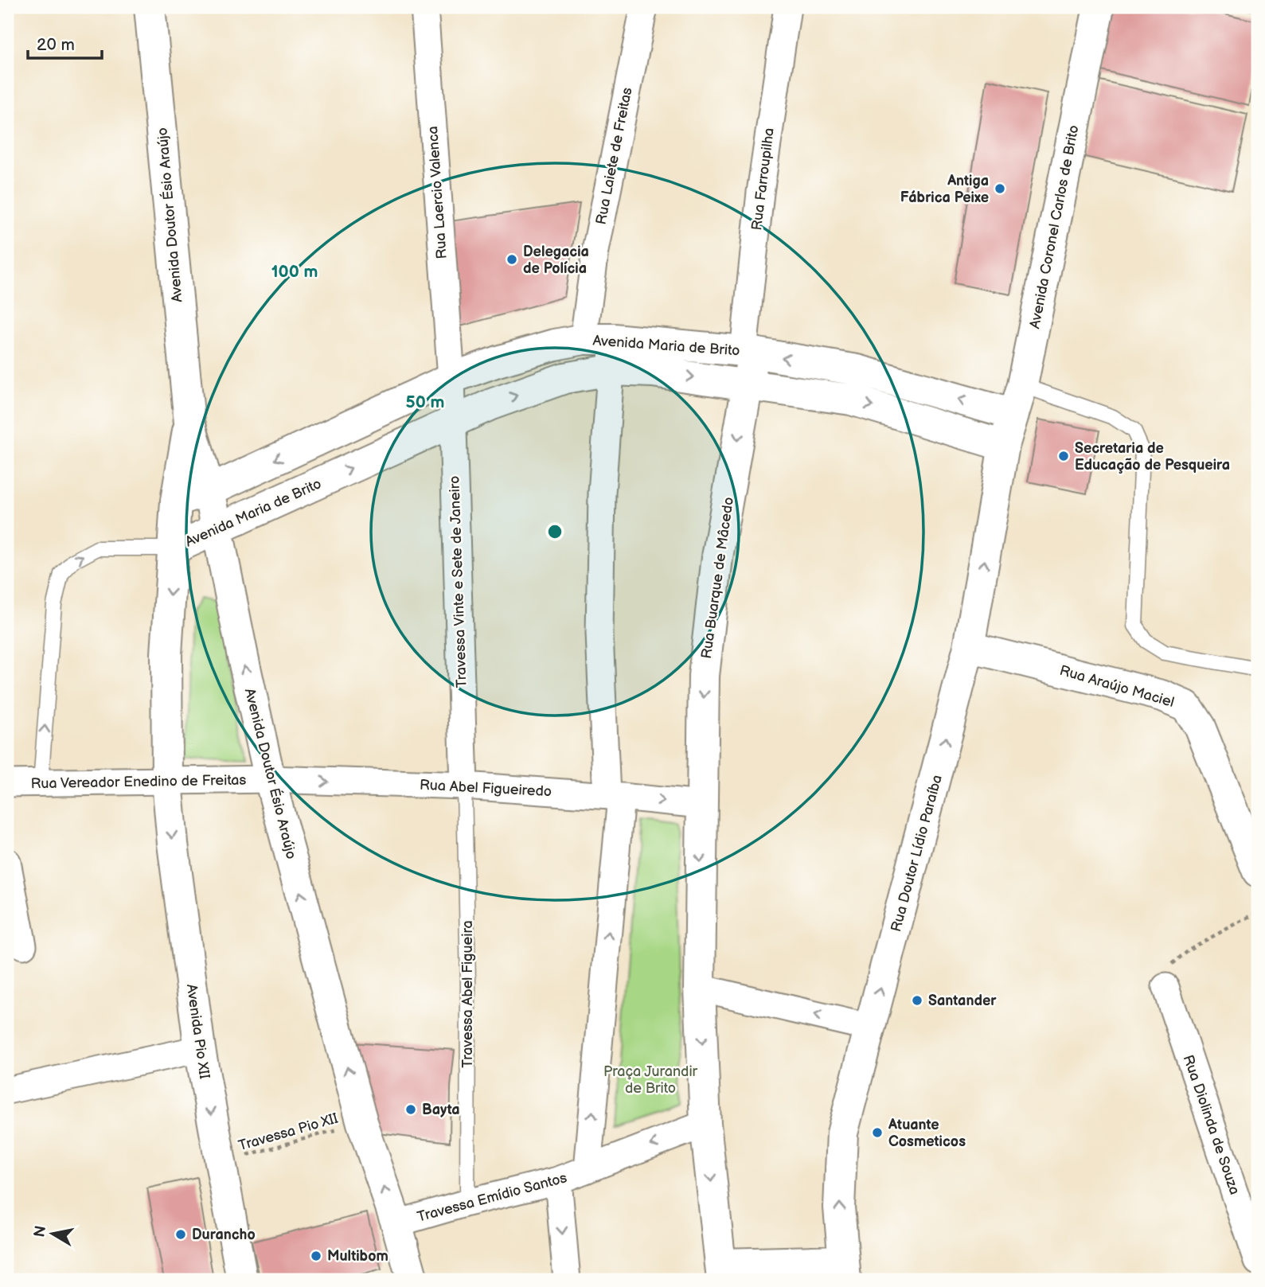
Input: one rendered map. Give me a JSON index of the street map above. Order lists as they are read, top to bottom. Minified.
{"streets":{"main road":["Avenida Doutor Ésio Araújo","Avenida Coronel Carlos de Brito","Avenida Maria de Brito","Rua Buarque de Mâcedo","Rua Araújo Maciel","Rua Doutor Lídio Paraíba","Avenida Pio XII"],"street":["Rua Laiete de Freitas","Rua Farroupilha","Rua Laercio Valenca","Travessa Vinte e Sete de Janeiro","Rua Vereador Enedino de Freitas","Rua Abel Figueiredo","Rua Diolinda de Souza","Travessa Emídio Santos"],"lane":["Travessa Abel Figueira"],"path":["Travessa Pio XII"]},"crossings":[["Rua Laiete de Freitas","Avenida Maria de Brito"],["Rua Laiete de Freitas","Rua Abel Figueiredo"],["Rua Farroupilha","Avenida Maria de Brito"],["Rua Farroupilha","Rua Buarque de Mâcedo"],["Rua Laercio Valenca","Avenida Maria de Brito"],["Rua Laercio Valenca","Travessa Vinte e Sete de Janeiro"],["Avenida Doutor Ésio Araújo","Avenida Maria de Brito"],["Avenida Doutor Ésio Araújo","Rua Vereador Enedino de Freitas"],["Avenida Doutor Ésio Araújo","Rua Abel Figueiredo"],["Avenida Doutor Ésio Araújo","Avenida Pio XII"],["Avenida Doutor Ésio Araújo","Travessa Pio XII"],["Avenida Doutor Ésio Araújo","Travessa Emídio Santos"],["Avenida Coronel Carlos de Brito","Avenida Maria de Brito"],["Avenida Coronel Carlos de Brito","Rua Doutor Lídio Paraíba"],["Avenida Maria de Brito","Rua Buarque de Mâcedo"],["Avenida Maria de Brito","Travessa Vinte e Sete de Janeiro"],["Avenida Maria de Brito","Rua Doutor Lídio Paraíba"],["Rua Buarque de Mâcedo","Rua Abel Figueiredo"],["Travessa Vinte e Sete de Janeiro","Rua Abel Figueiredo"],["Travessa Vinte e Sete de Janeiro","Travessa Abel Figueira"],["Rua Araújo Maciel","Rua Doutor Lídio Paraíba"],["Rua Vereador Enedino de Freitas","Rua Abel Figueiredo"],["Rua Vereador Enedino de Freitas","Avenida Pio XII"],["Rua Abel Figueiredo","Travessa Abel Figueira"],["Travessa Abel Figueira","Travessa Emídio Santos"],["Avenida Pio XII","Travessa Pio XII"]],"one_way":["Rua Buarque de Mâcedo","Rua Abel Figueiredo","Avenida Pio XII"],"parks":["Praça Jurandir de Brito"],"places":["Antiga Fábrica Peixe","Delegacia de Polícia","Secretaria de Educação de Pesqueira","Santander","Bayta","Atuante Cosmeticos","Durancho","Multibom"],"scale_bar":"20 m","north":"left","rings":["100 m","50 m"]}
